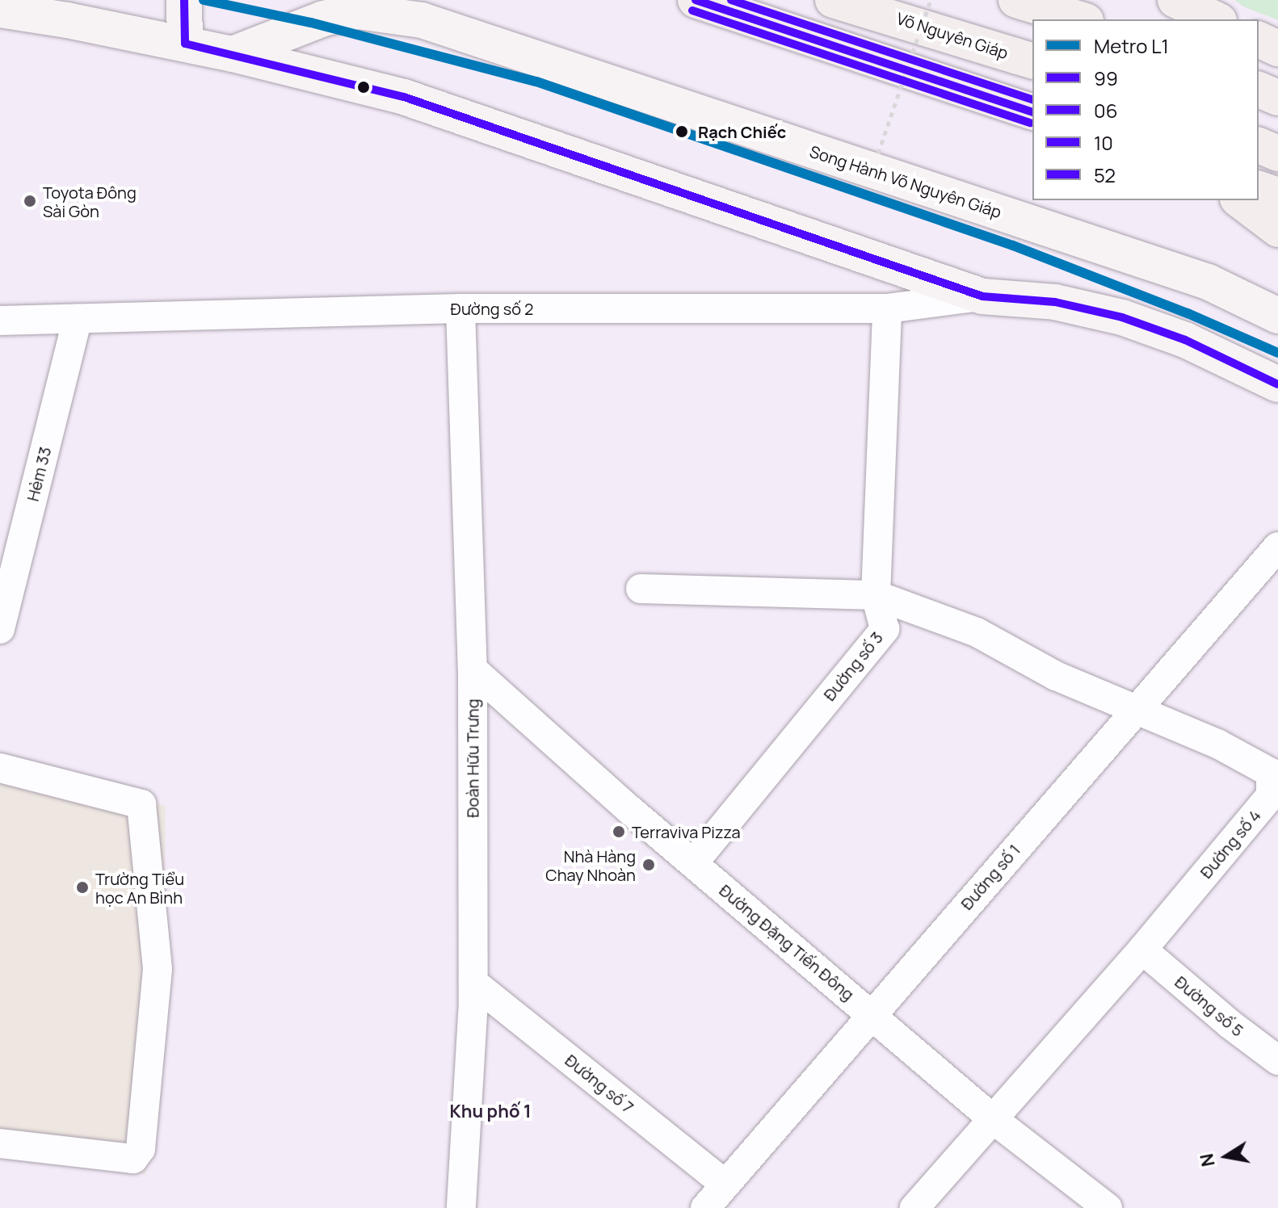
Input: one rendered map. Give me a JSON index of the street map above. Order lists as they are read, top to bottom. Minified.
{"streets":{"highway":["Võ Nguyên Giáp"],"main road":["Song Hành Võ Nguyên Giáp"],"street":["Đường số 2","Hẻm 33","Đường số 3","Đoàn Hữu Trưng","Đường số 4","Đường số 1","Đường Đặng Tiến Đông","Đường số 5","Đường số 7"]},"crossings":[["Đường số 2","Hẻm 33"],["Đường số 2","Đường số 3"],["Đường số 2","Đoàn Hữu Trưng"],["Đường số 3","Đường số 4"],["Đường số 3","Đường Đặng Tiến Đông"],["Đoàn Hữu Trưng","Đường Đặng Tiến Đông"],["Đoàn Hữu Trưng","Đường số 7"],["Đường số 4","Đường số 1"],["Đường số 4","Đường Đặng Tiến Đông"],["Đường số 4","Đường số 5"],["Đường số 1","Đường Đặng Tiến Đông"],["Đường số 1","Đường số 7"]],"districts":["Khu phố 1"],"places":["Rạch Chiếc","Toyota Đông Sài Gòn","Terraviva Pizza","Nhà Hàng Chay Nhoàn","Trường Tiểu học An Bình"],"lines":["metro line L1","transit line 99","transit line 06","transit line 52","transit line 10"],"legend":["Metro L1","99","06","10","52"],"north":"left"}
